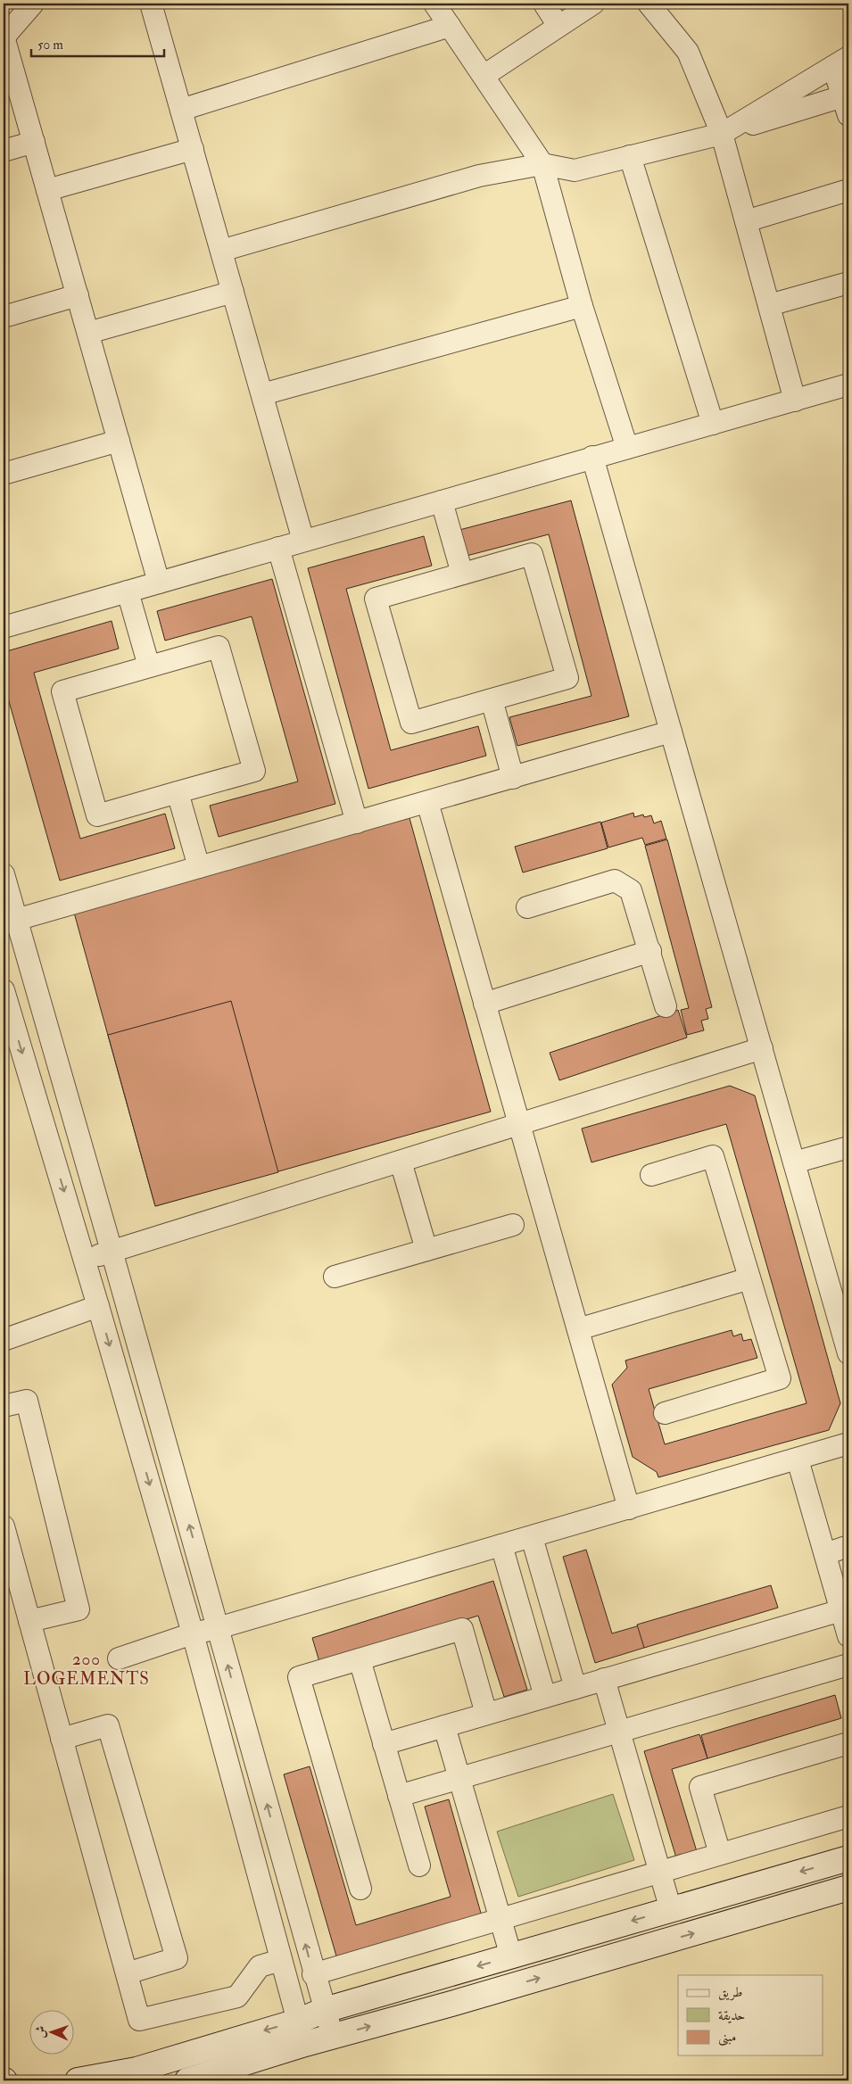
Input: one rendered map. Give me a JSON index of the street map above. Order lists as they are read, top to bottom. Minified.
{"districts":["200 LOGEMENTS"],"legend":["طريق","حديقة","مبنى"],"scale_bar":"50 m","north":"left"}
